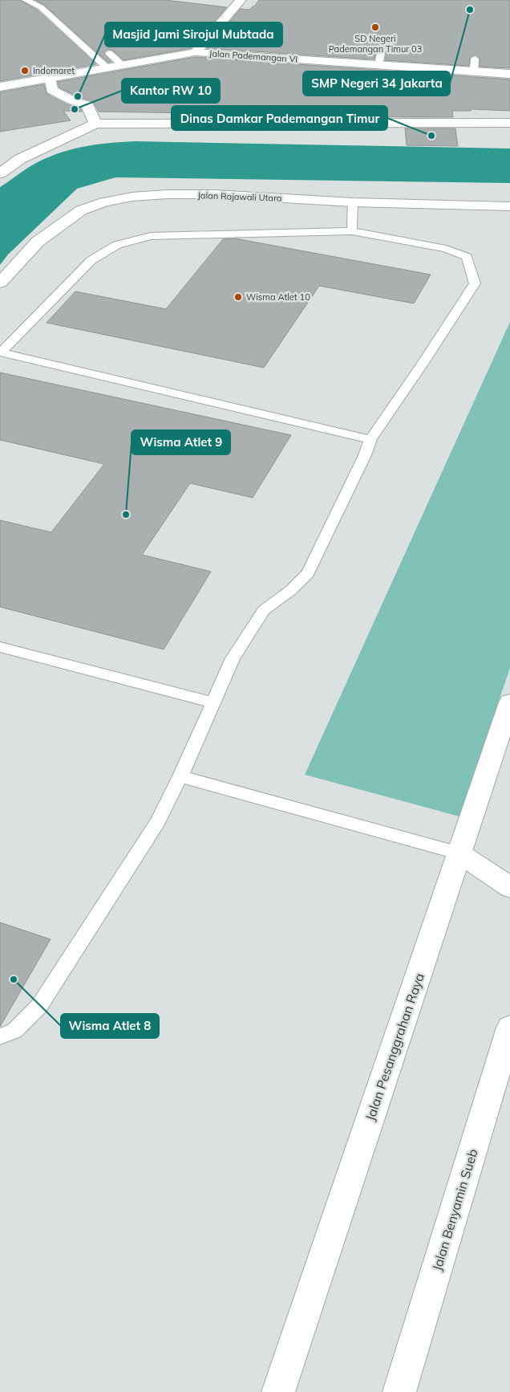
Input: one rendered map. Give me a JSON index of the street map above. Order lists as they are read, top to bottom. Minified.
{"streets":{"street":["Jalan Pademangan VI","Jalan Rajawali Utara","Jalan Pesanggrahan Raya","Jalan Benyamin Sueb"]},"places":["SMP Negeri 34 Jakarta","SD Negeri Pademangan Timur 03","Indomaret","Masjid Jami Sirojul Mubtada","Kantor RW 10","Dinas Damkar Pademangan Timur","Wisma Atlet 10","Wisma Atlet 9","Wisma Atlet 8"]}
